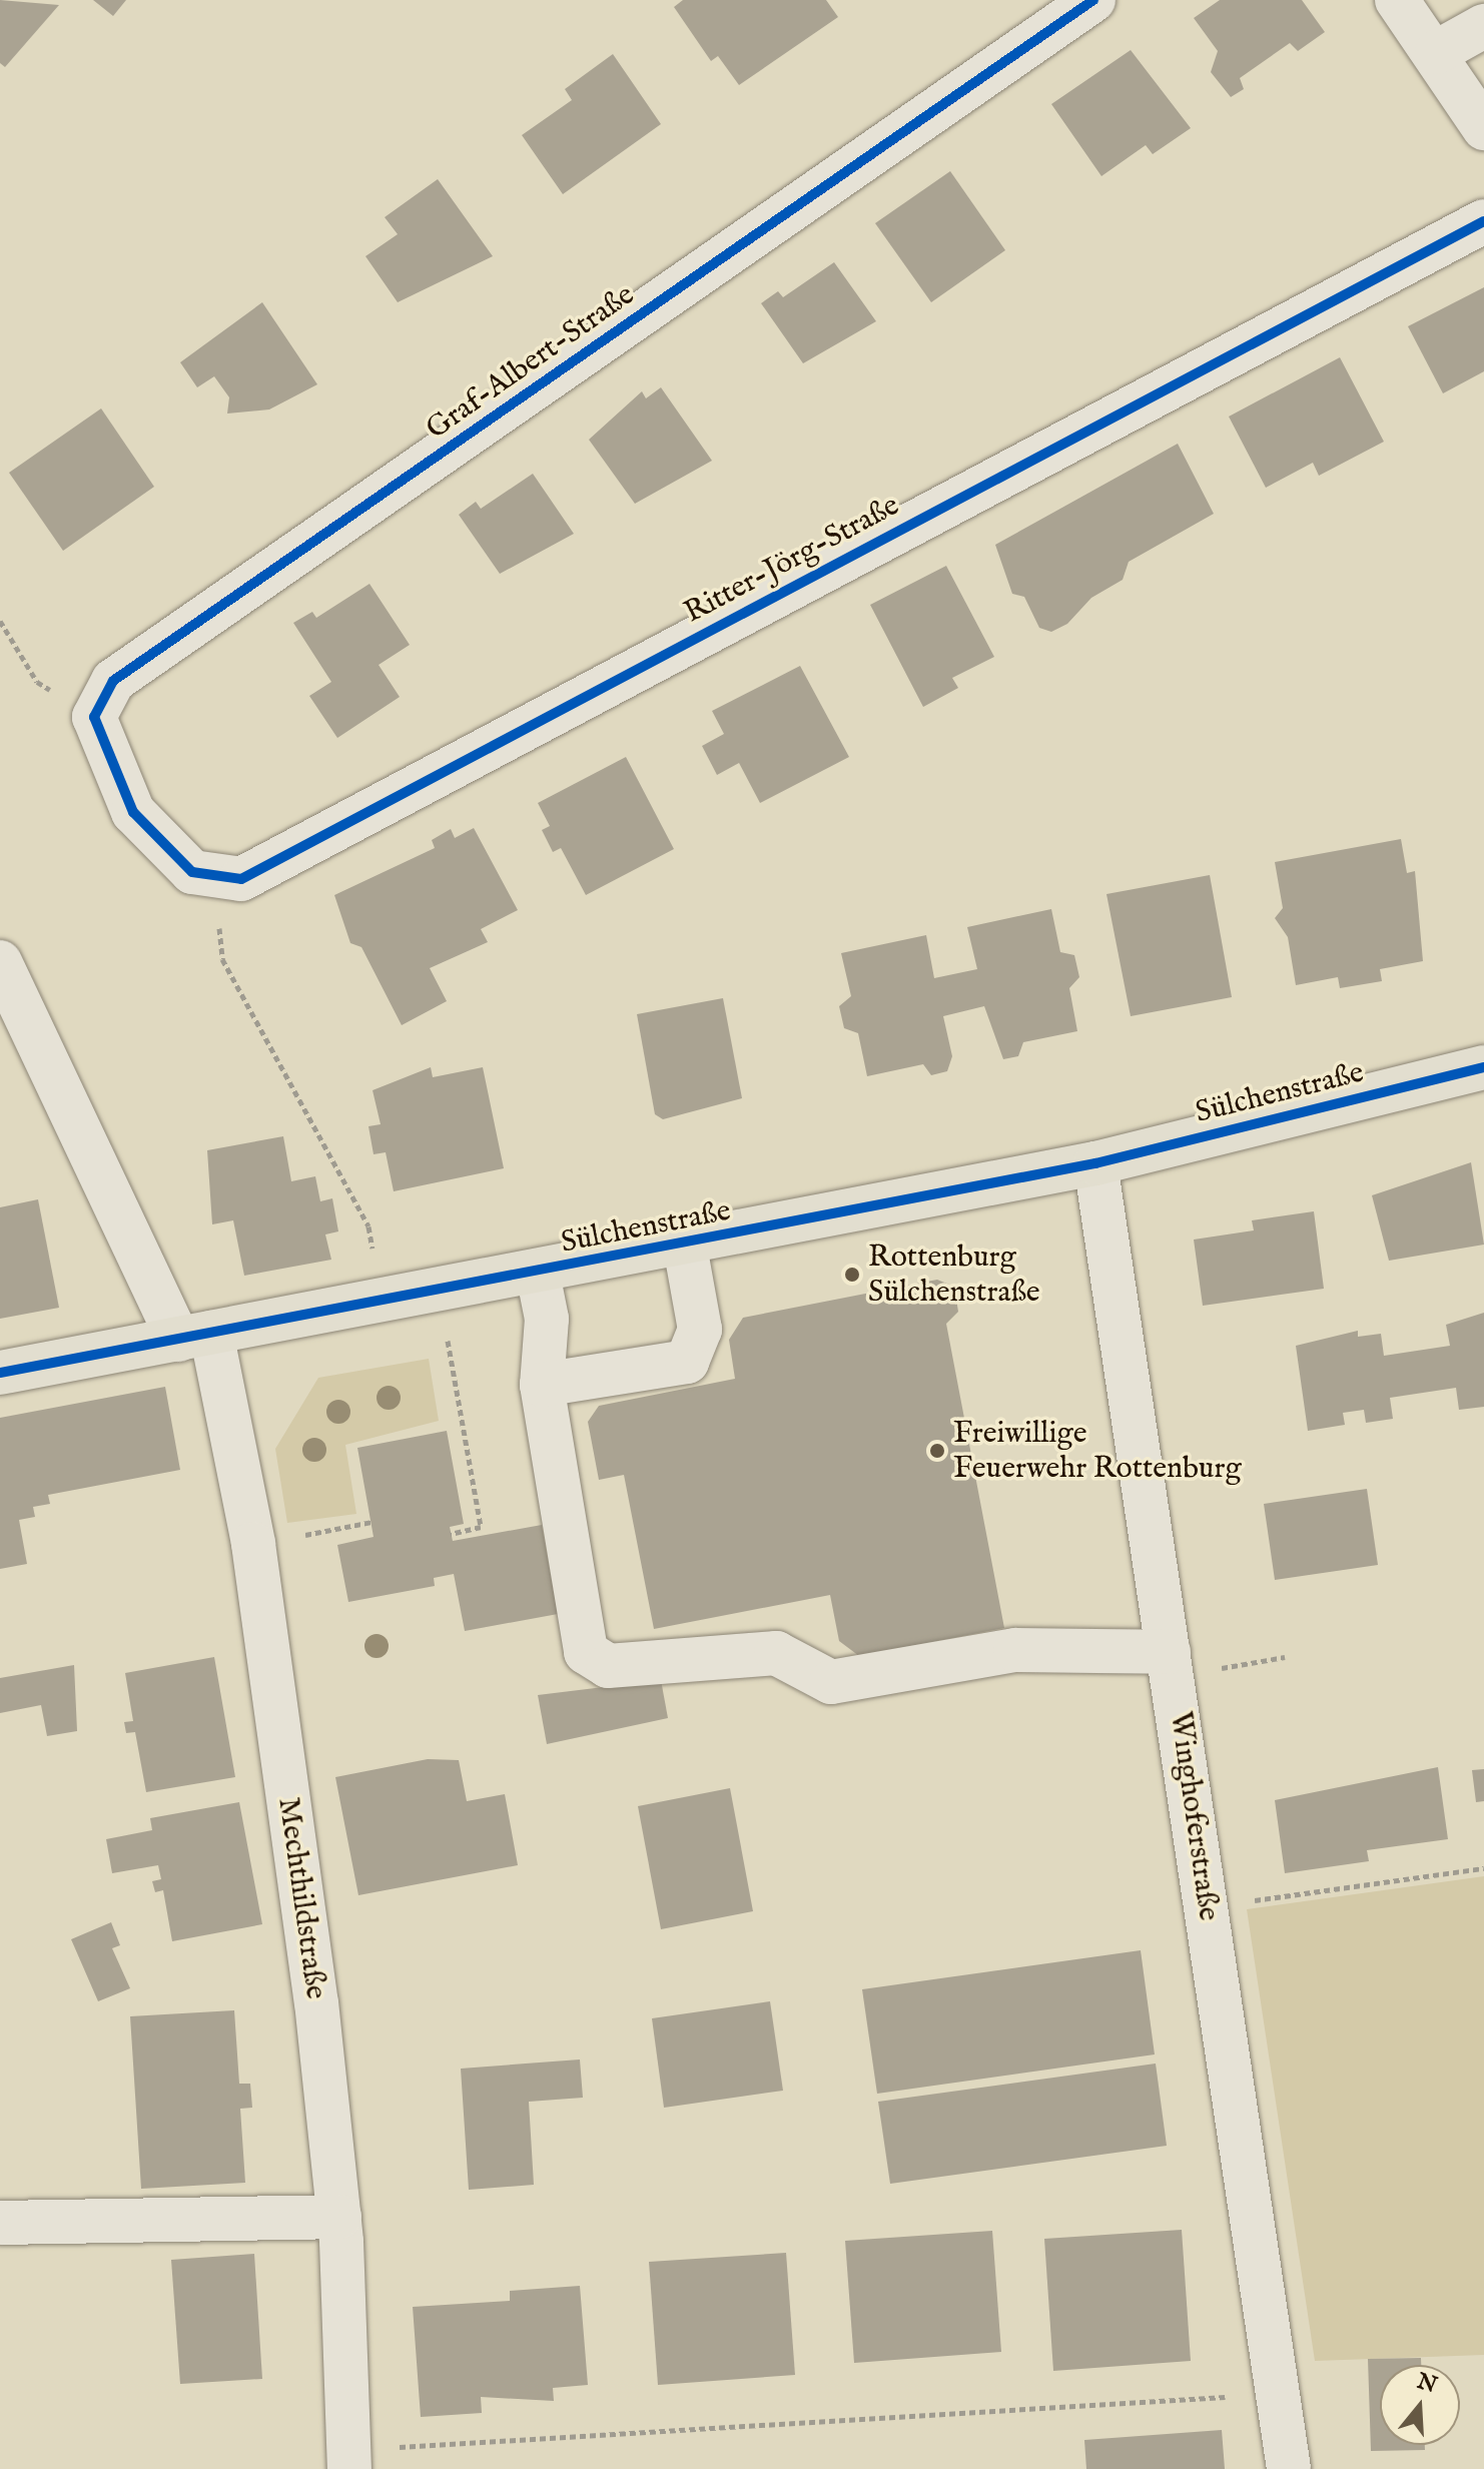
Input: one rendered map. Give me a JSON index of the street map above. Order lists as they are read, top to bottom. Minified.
{"streets":{"main road":["Sülchenstraße"],"street":["Graf-Albert-Straße","Ritter-Jörg-Straße","Winghoferstraße","Mechthildstraße"]},"crossings":[["Graf-Albert-Straße","Ritter-Jörg-Straße"],["Sülchenstraße","Winghoferstraße"],["Sülchenstraße","Mechthildstraße"]],"places":["Rottenburg Sülchenstraße","Freiwillige Feuerwehr Rottenburg"],"north":"top"}
